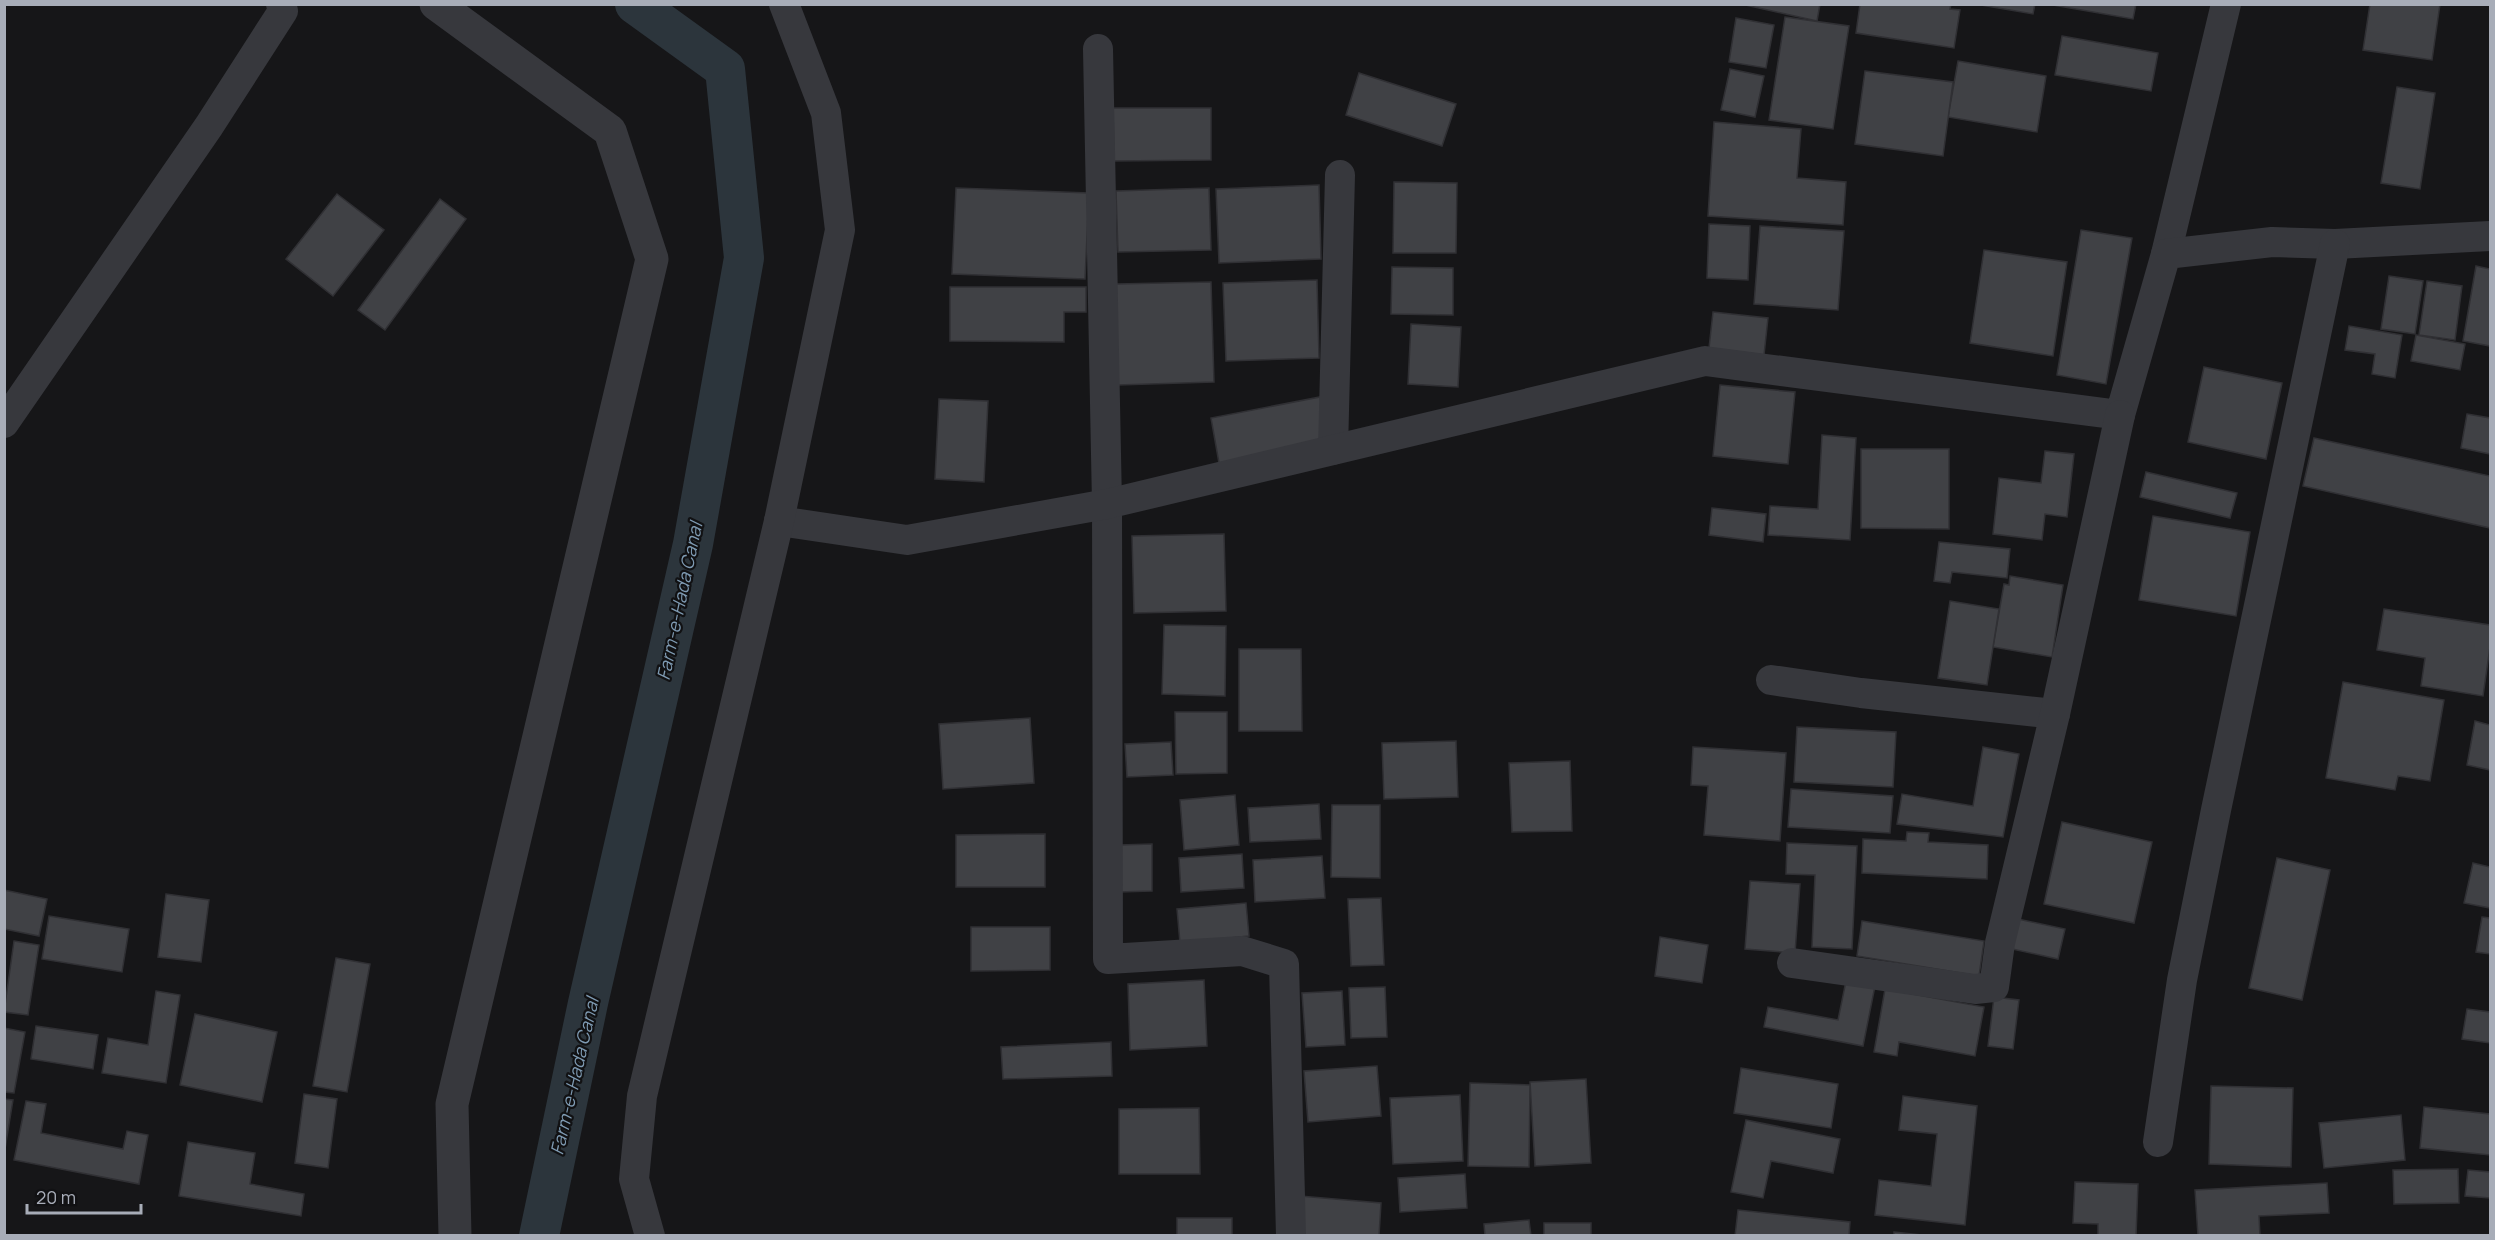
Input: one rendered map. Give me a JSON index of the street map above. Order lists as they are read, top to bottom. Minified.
{"water":["Farm-e-Hada Canal"],"scale_bar":"20 m"}
